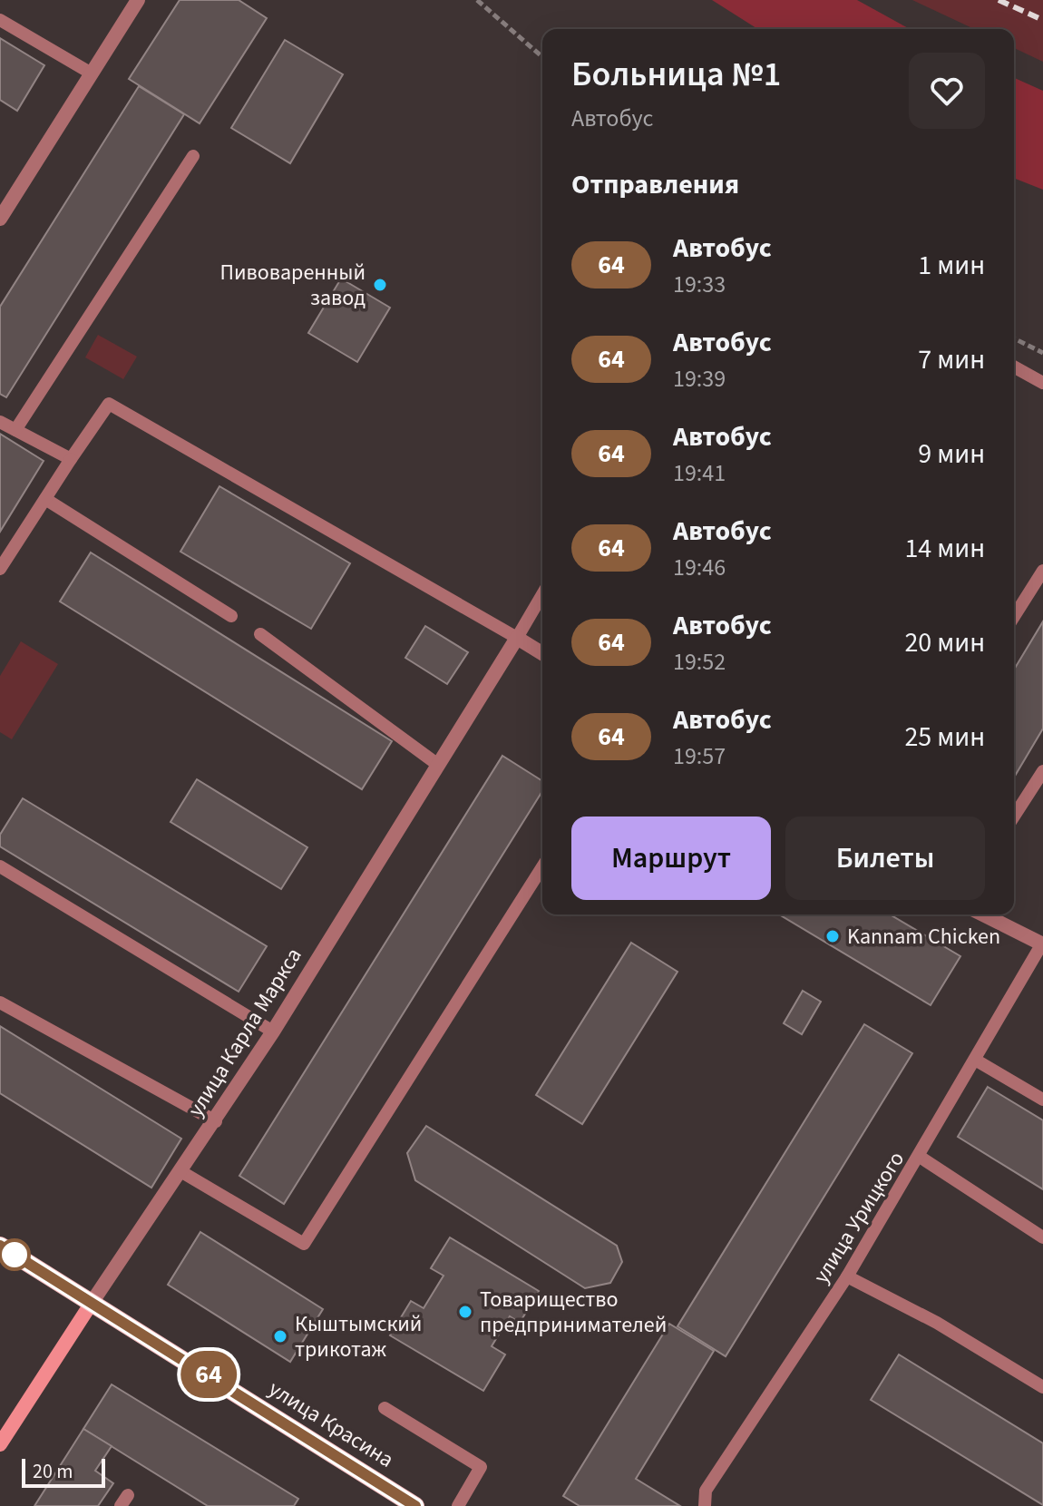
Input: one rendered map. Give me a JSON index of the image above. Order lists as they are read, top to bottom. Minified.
{"streets":{"main road":["улица Карла Маркса","улица Красина"],"lane":["улица Урицкого"]},"crossings":[["улица Карла Маркса","улица Красина"]],"places":["Пивоваренный завод","Kannam Chicken","Товарищество предпринимателей","Кыштымский трикотаж"],"lines":["bus line 64"],"scale_bar":"20 m","page":{"on_map":"64","heading":[["Больница №1","Автобус"],"Отправления"],"list":[{"mark":"64","name":"Автобус","note":"19:33","value":"1 мин"},{"mark":"64","name":"Автобус","note":"19:39","value":"7 мин"},{"mark":"64","name":"Автобус","note":"19:41","value":"9 мин"},{"mark":"64","name":"Автобус","note":"19:46","value":"14 мин"},{"mark":"64","name":"Автобус","note":"19:52","value":"20 мин"},{"mark":"64","name":"Автобус","note":"19:57","value":"25 мин"}],"buttons":["Маршрут","Билеты"],"scale":"20 m"}}
